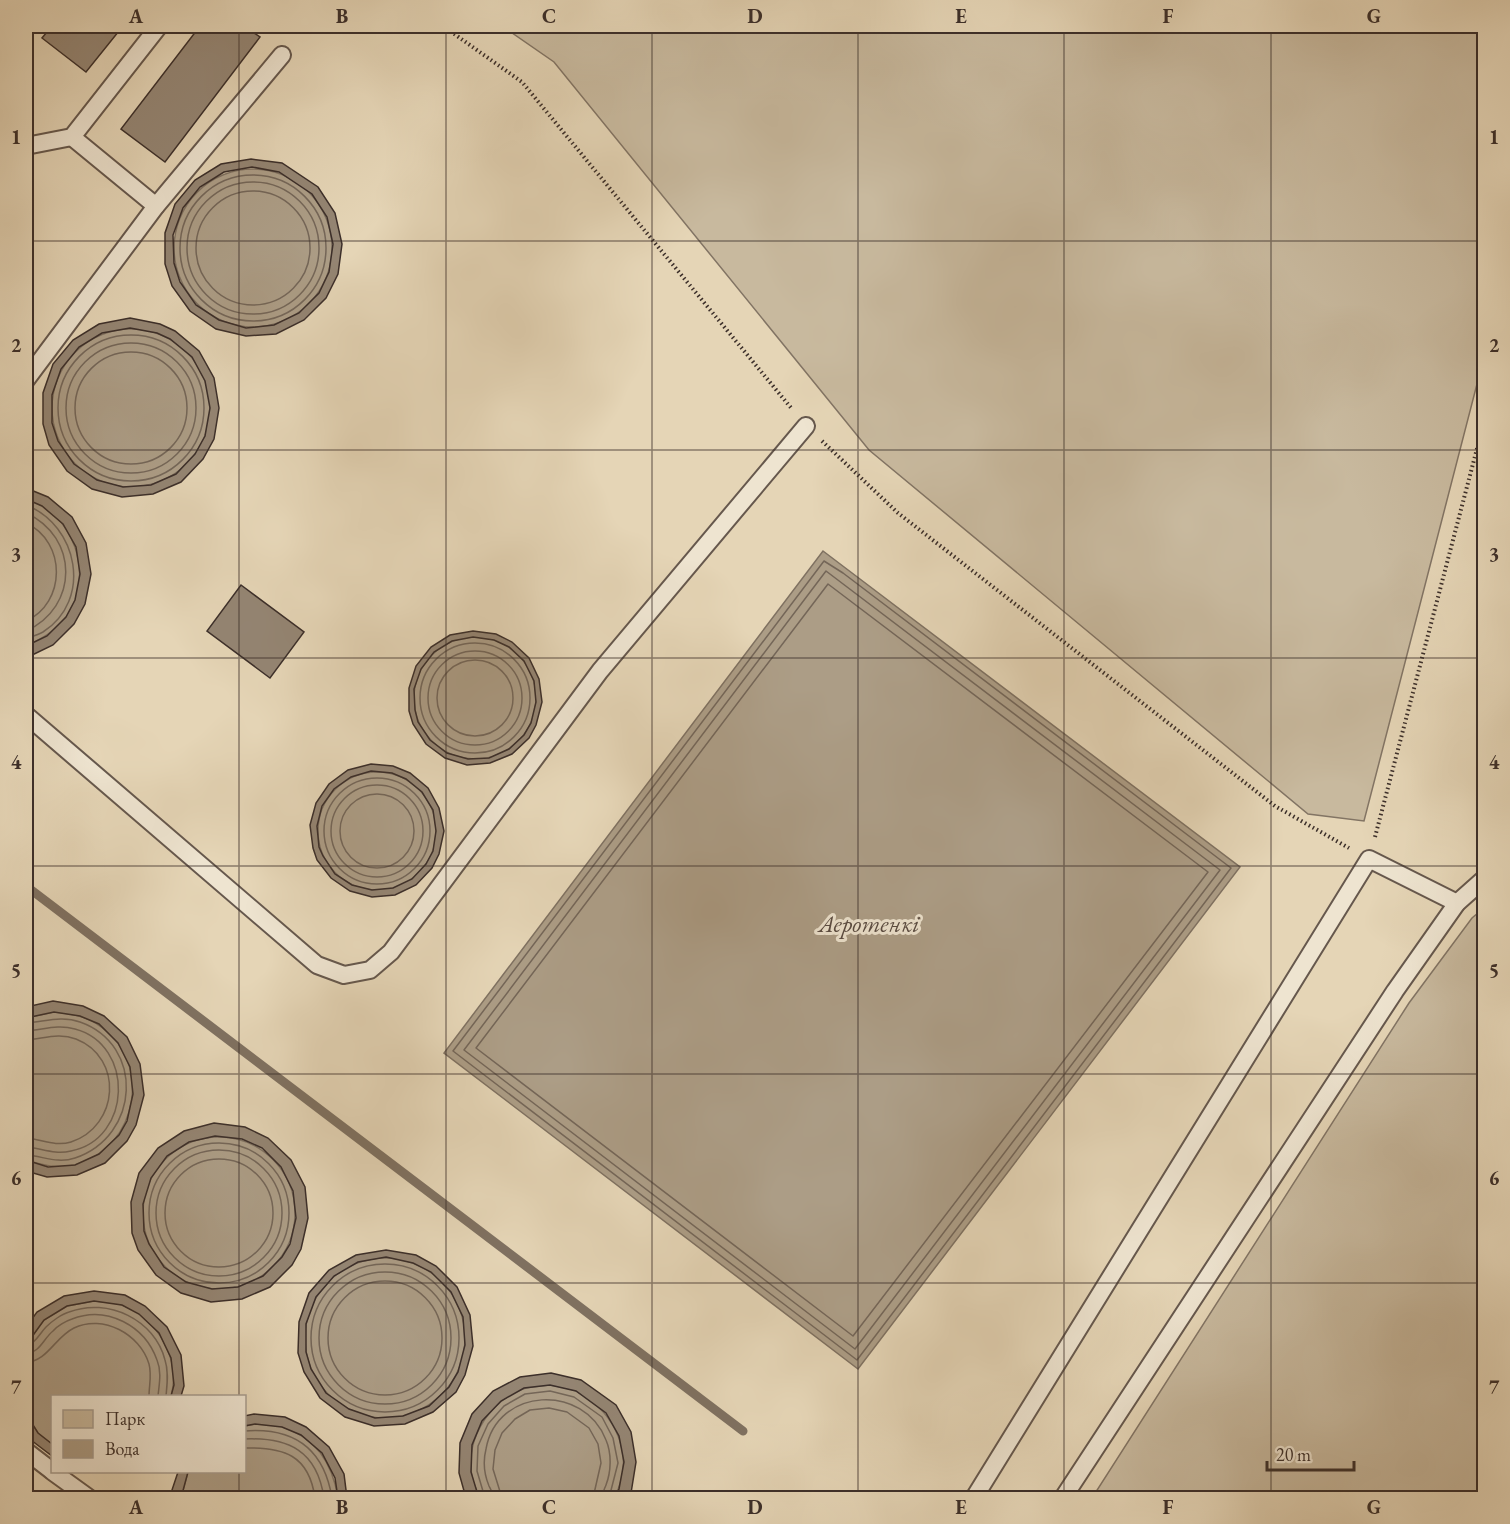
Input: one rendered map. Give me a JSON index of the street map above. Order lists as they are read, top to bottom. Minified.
{"water":["Аеротенкі"],"legend":["Парк","Вода"],"scale_bar":"20 m","grid":{"columns":["A","B","C","D","E","F","G"],"rows":["1","2","3","4","5","6","7"]}}
